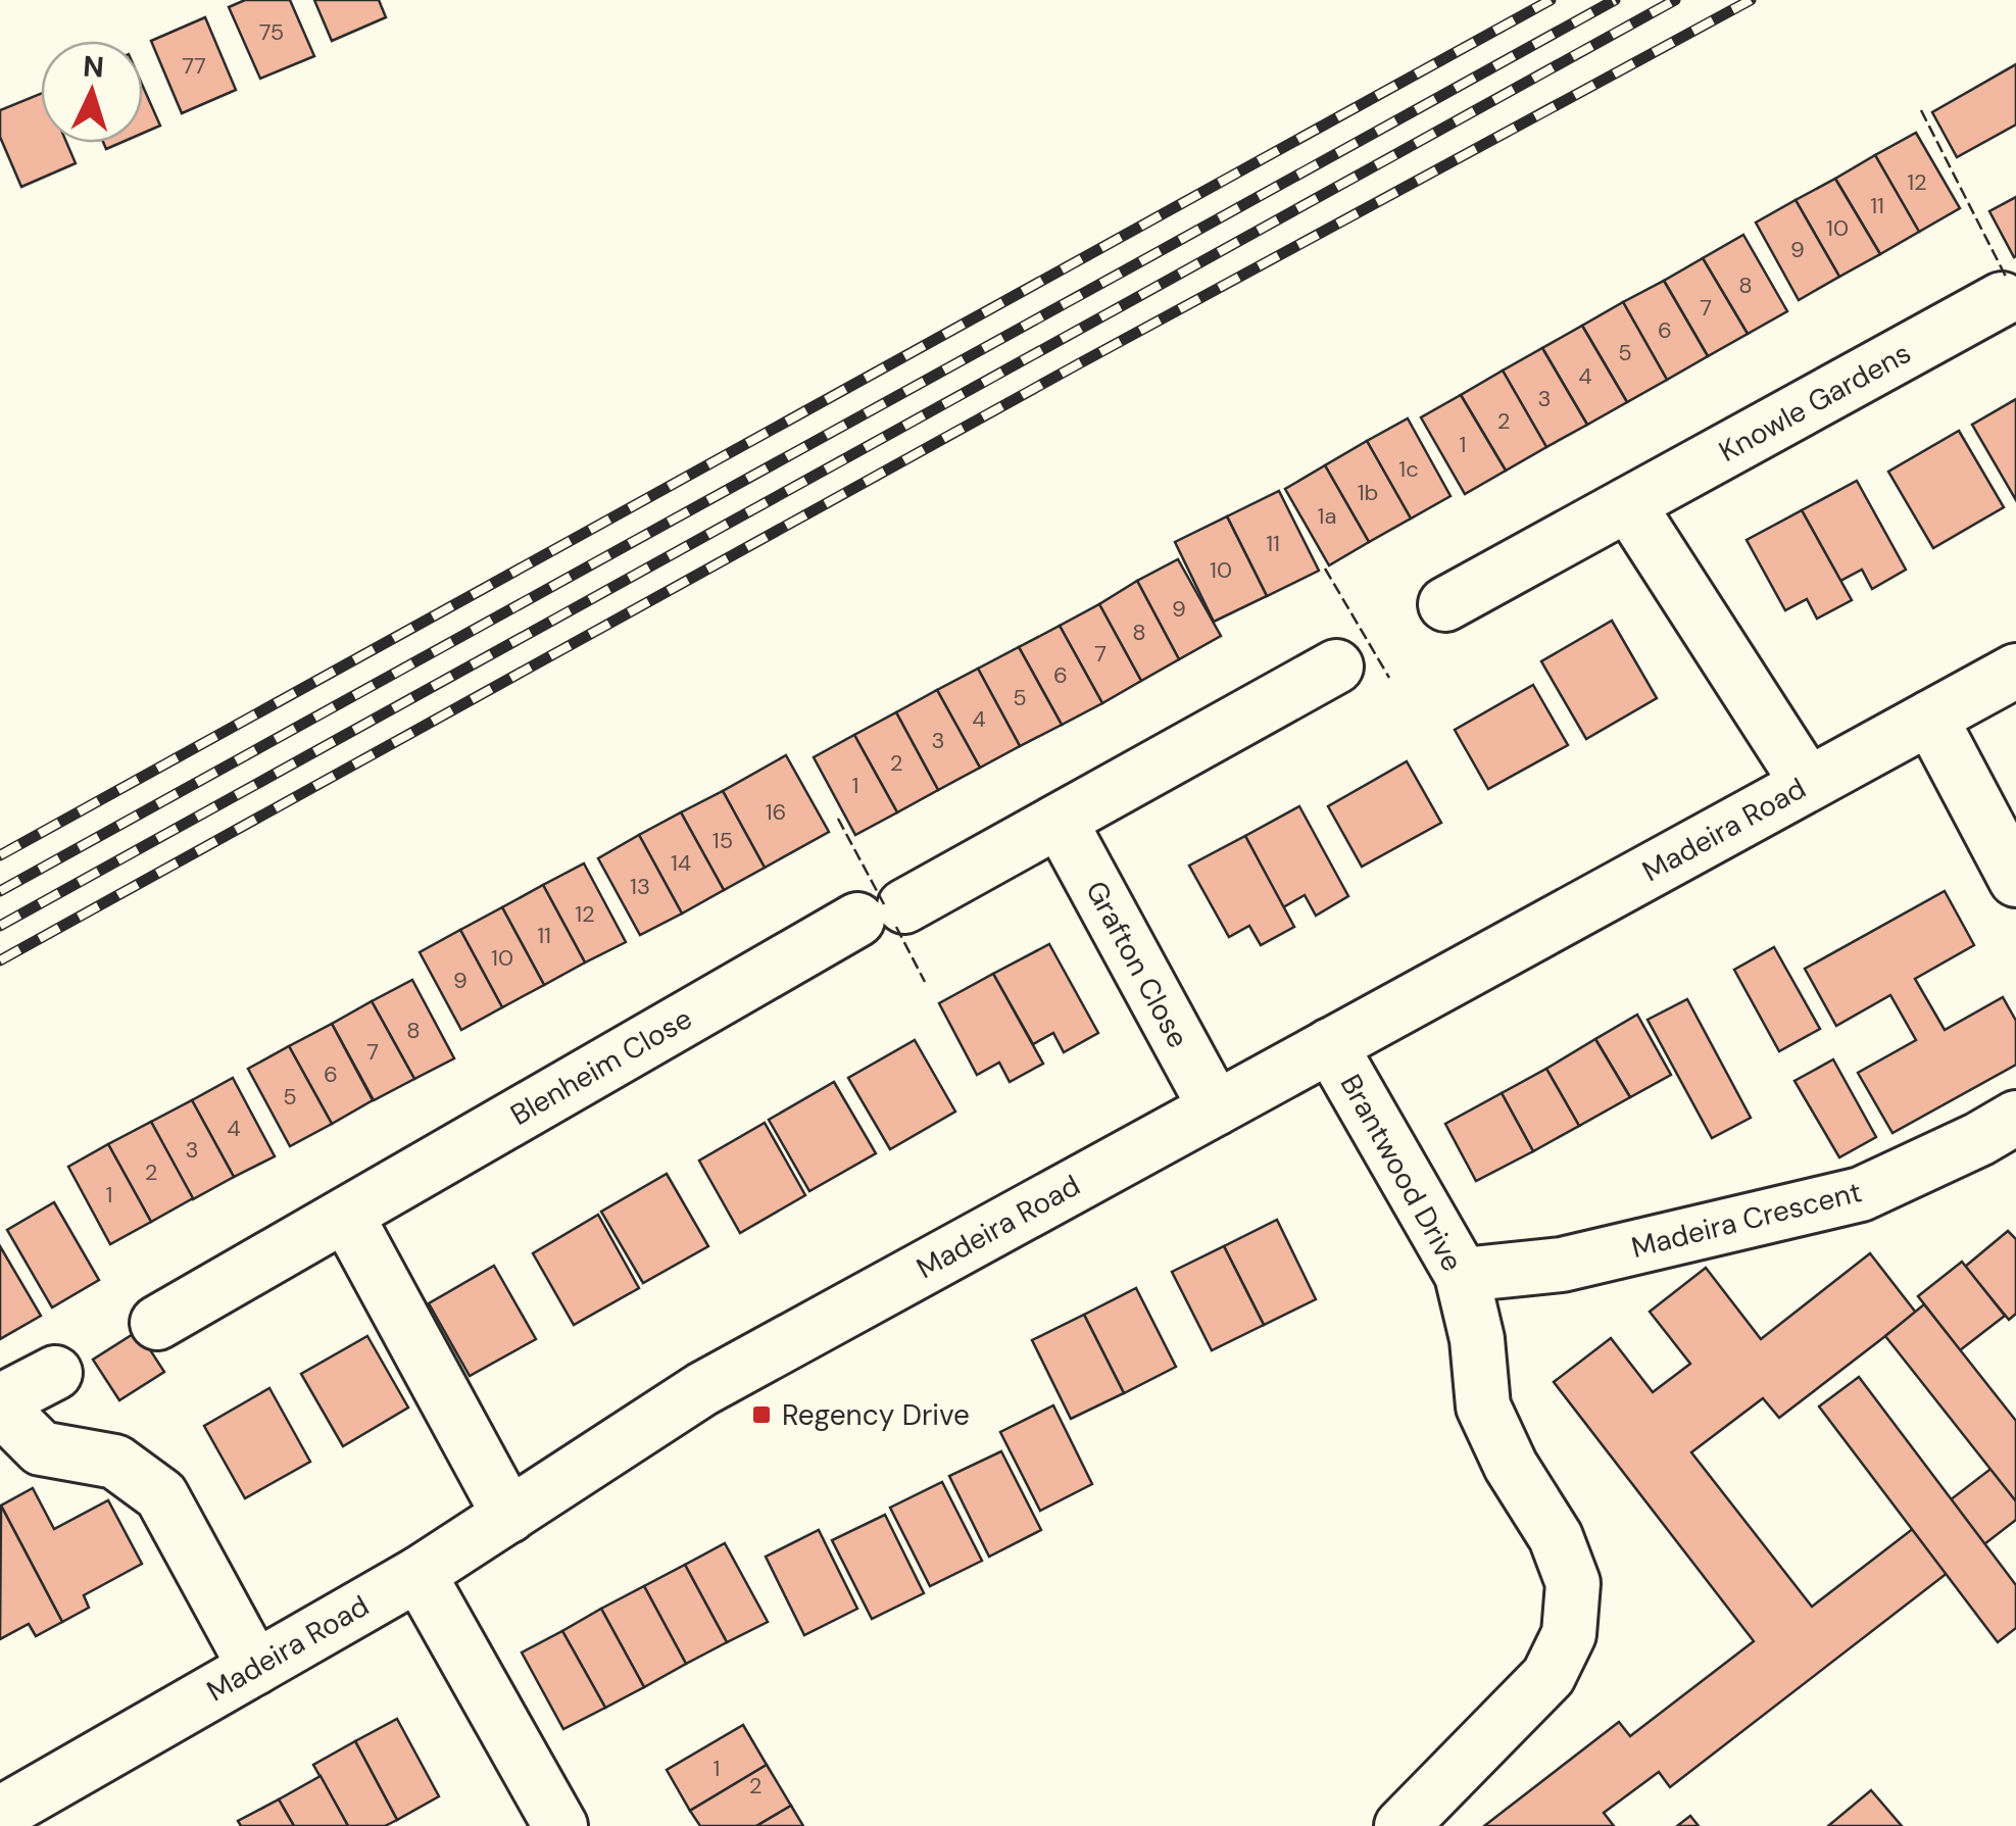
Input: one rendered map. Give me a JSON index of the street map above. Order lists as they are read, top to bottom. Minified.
{"streets":{"street":["Knowle Gardens","Madeira Road","Grafton Close","Blenheim Close","Brantwood Drive","Madeira Crescent"]},"crossings":[["Madeira Road","Grafton Close"],["Madeira Road","Brantwood Drive"],["Grafton Close","Blenheim Close"],["Brantwood Drive","Madeira Crescent"]],"places":{"transit":["Regency Drive"]},"house_numbers":["75","77","12","11","10","9","8","7","6","5","4","3","2","1","1c","1b","1a","11","10","9","8","7","6","5","4","3","2","1","16","15","14","13","12","11","10","9","8","7","6","5","4","3","2","1","1","2"],"north":"top"}
